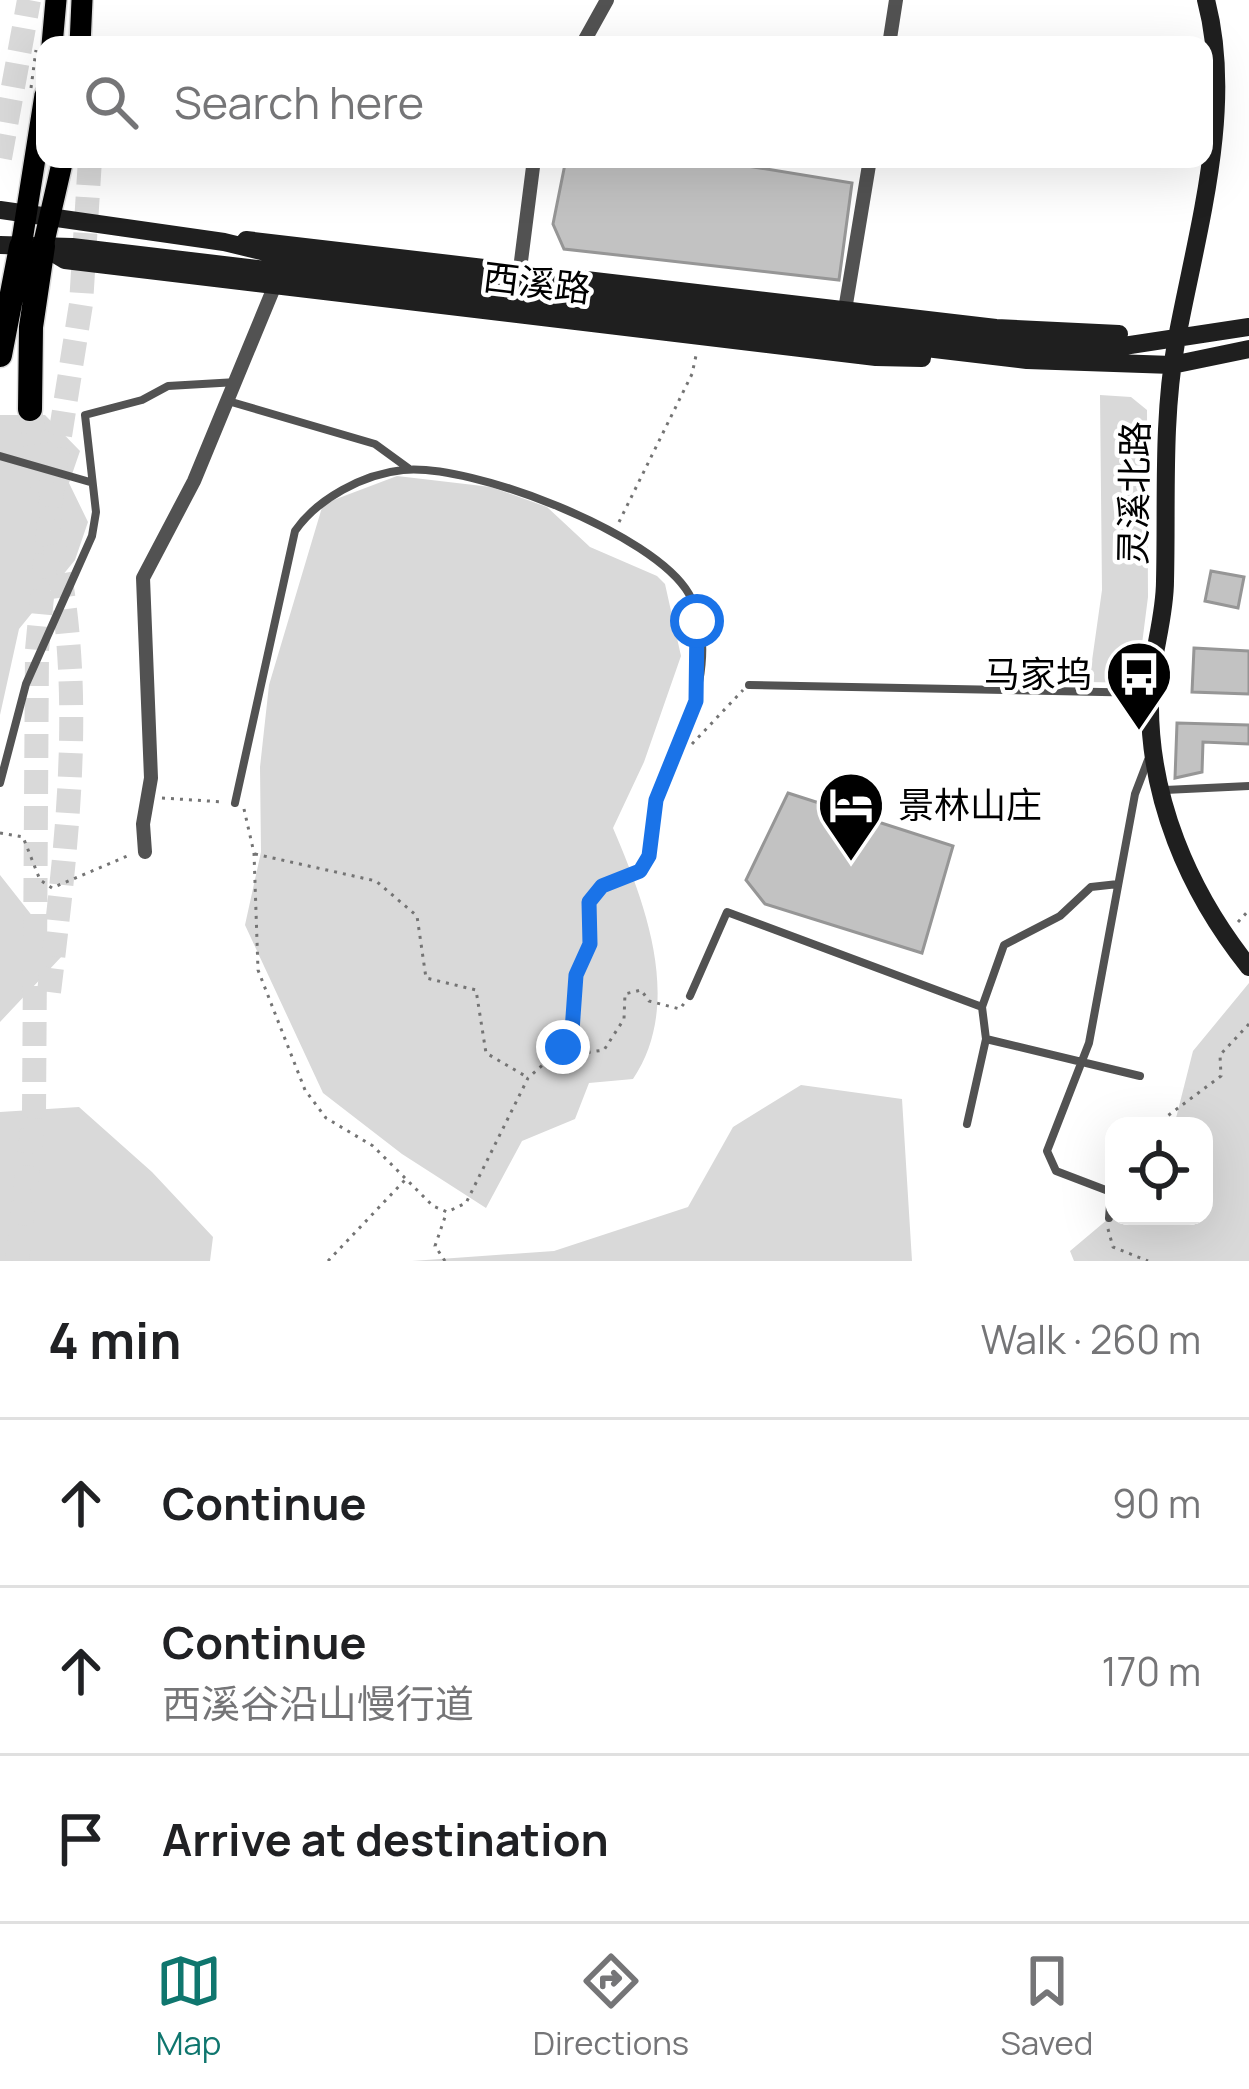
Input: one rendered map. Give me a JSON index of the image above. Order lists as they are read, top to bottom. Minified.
{"streets":{"main road":["西溪路","灵溪北路"]},"crossings":[["西溪路","灵溪北路"]],"places":{"bus stop":["马家坞"],"hotel":["景林山庄"]},"page":{"search":"Search here","heading":["4 min","Walk · 260 m"],"list":[["Continue","90 m"],["Continue","西溪谷沿山慢行道","170 m"],"Arrive at destination"],"nav":["Map","Directions","Saved"]}}
